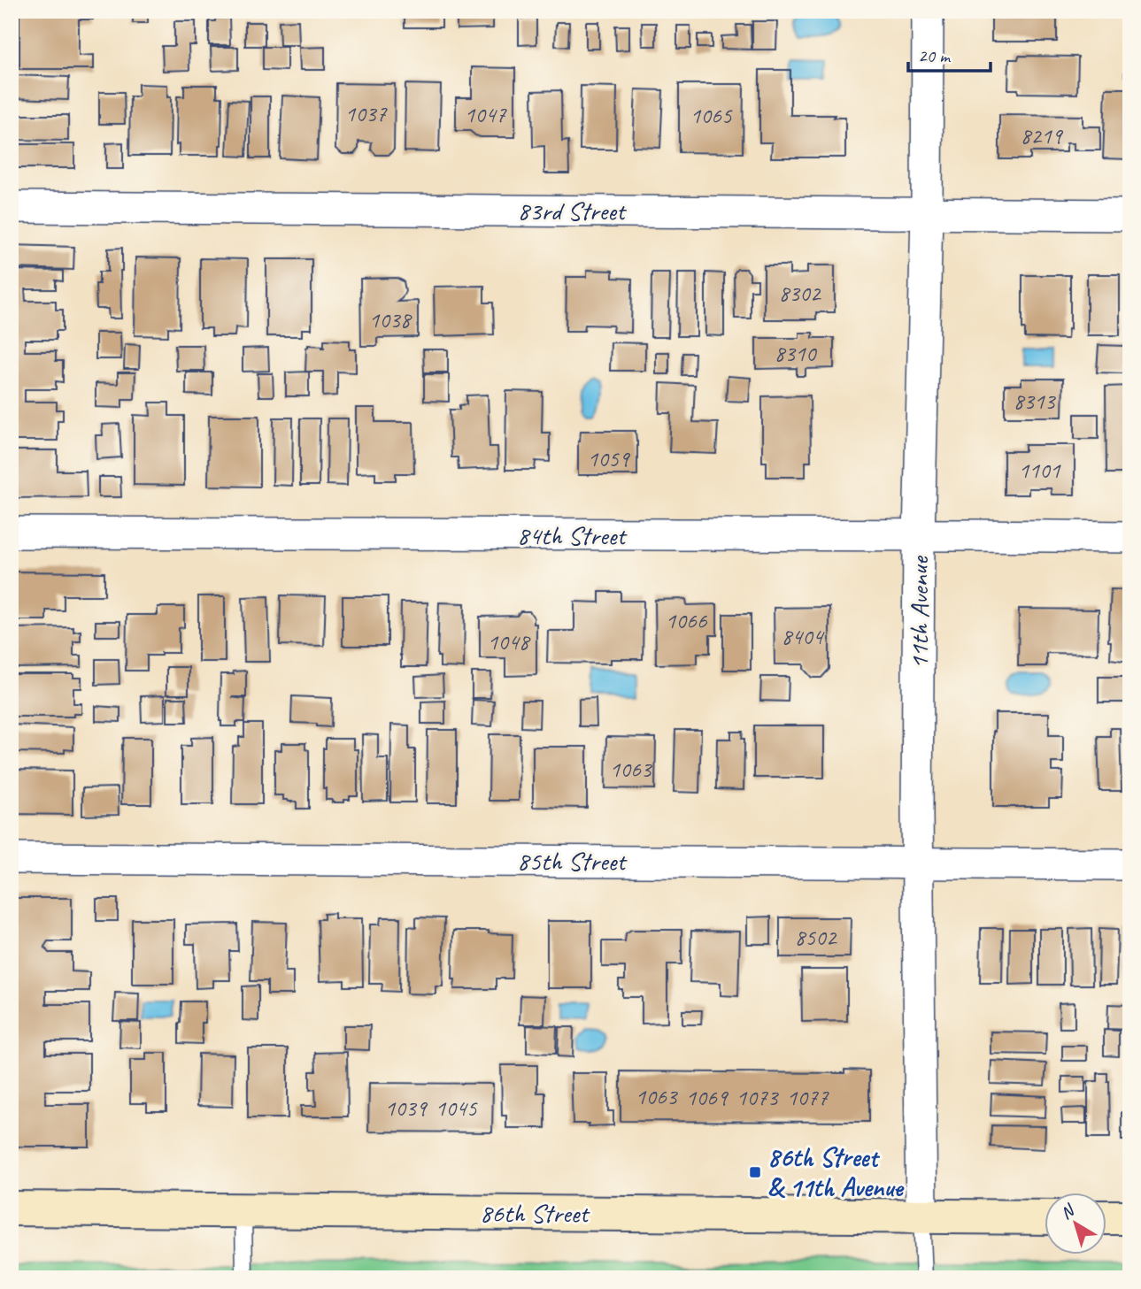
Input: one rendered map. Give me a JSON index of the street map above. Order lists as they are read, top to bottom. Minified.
{"streets":{"main road":["86th Street"],"street":["83rd Street","84th Street","11th Avenue","85th Street"]},"crossings":[["83rd Street","11th Avenue"],["84th Street","11th Avenue"],["11th Avenue","85th Street"],["11th Avenue","86th Street"]],"places":{"transit":["86th Street & 11th Avenue"]},"house_numbers":["1037","1047","1065","8219","8302","1038","8310","8313","1059","1101","1066","8404","1048","1063","8502","1063","1069","1073","1077","1039","1045"],"scale_bar":"20 m","north":"top left"}
